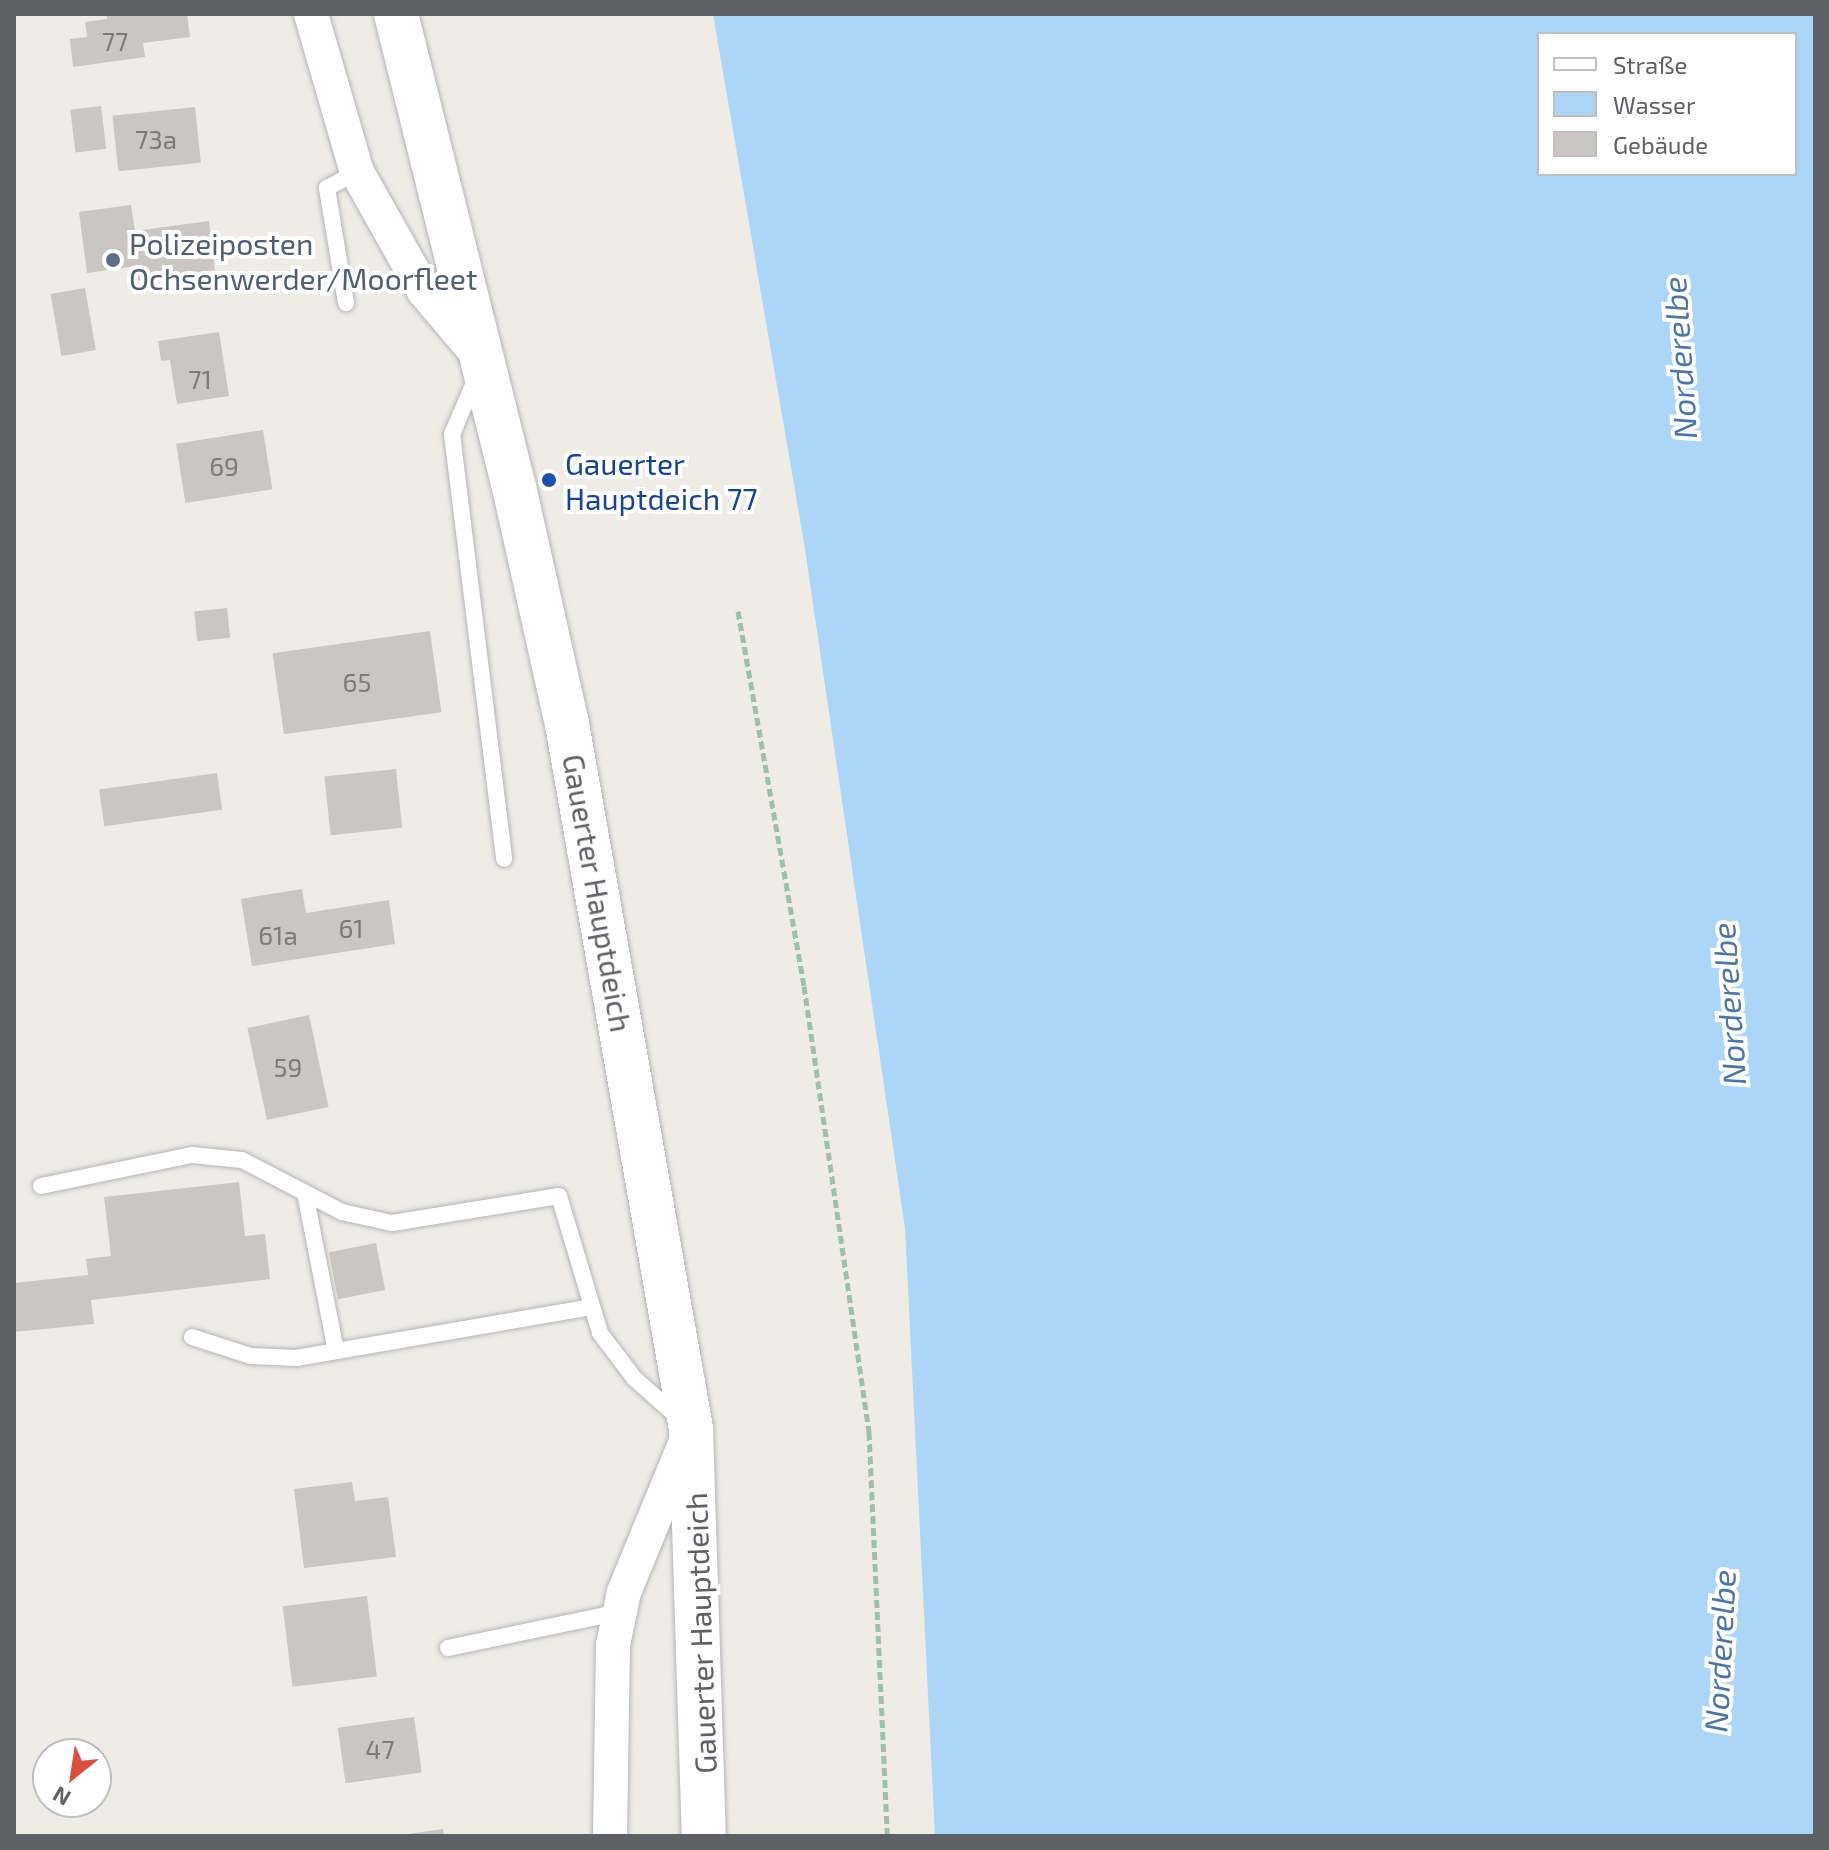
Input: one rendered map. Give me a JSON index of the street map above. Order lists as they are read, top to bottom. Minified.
{"streets":{"street":["Gauerter Hauptdeich"]},"water":["Norderelbe"],"places":["Polizeiposten Ochsenwerder/Moorfleet","Gauerter Hauptdeich 77"],"house_numbers":["77","73a","71","69","65","61","61a","59","47"],"legend":["Straße","Wasser","Gebäude"],"north":"bottom left"}
